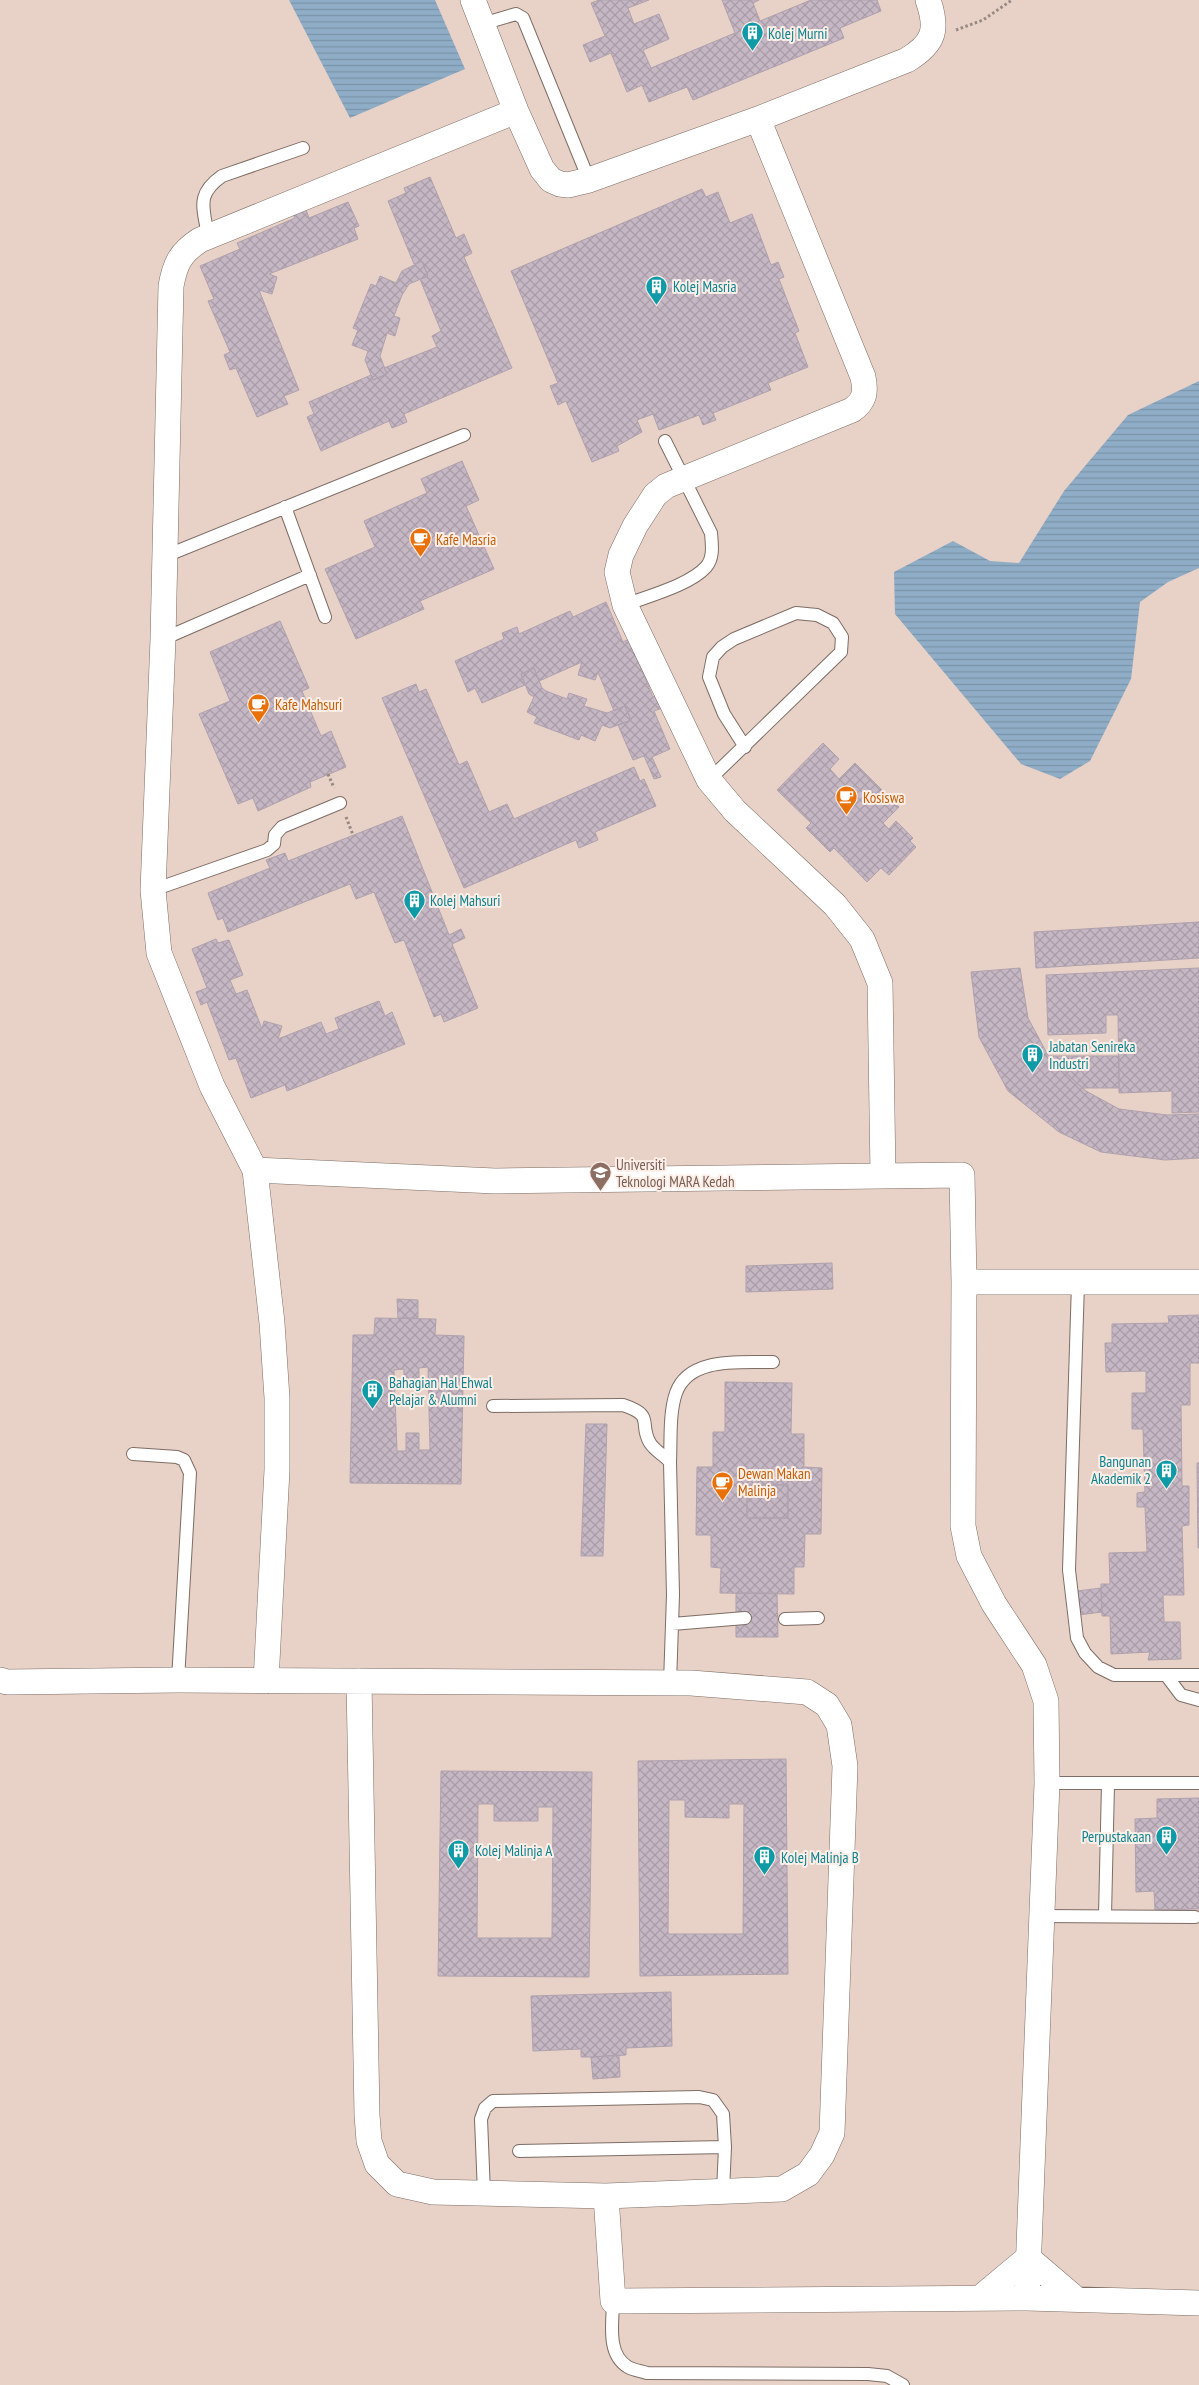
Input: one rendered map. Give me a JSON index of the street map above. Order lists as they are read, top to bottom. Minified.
{"places":{"building":["Kolej Murni","Kolej Masria","Kolej Mahsuri","Jabatan Senireka Industri","Bahagian Hal Ehwal Pelajar & Alumni","Bangunan Akademik 2","Perpustakaan","Kolej Malinja A","Kolej Malinja B"],"cafe":["Kafe Masria","Kafe Mahsuri","Kosiswa","Dewan Makan Malinja"],"school or university":["Universiti Teknologi MARA Kedah"]}}
